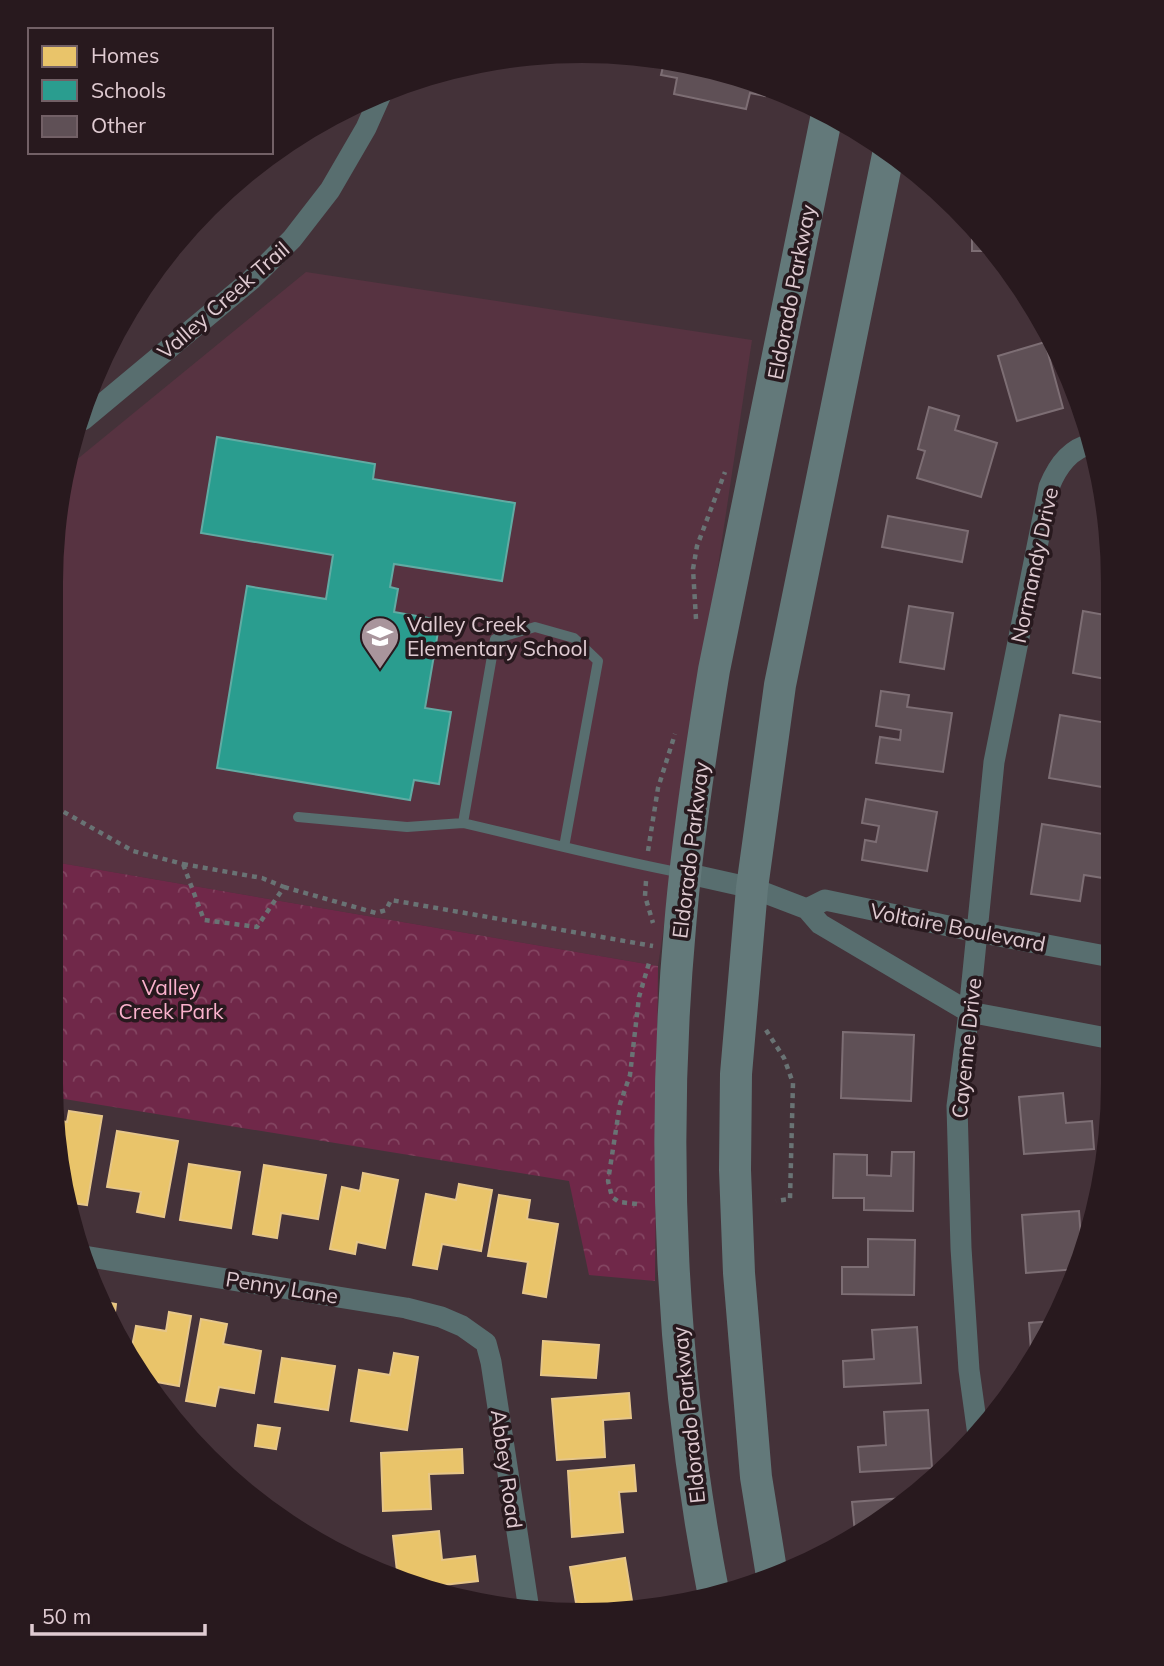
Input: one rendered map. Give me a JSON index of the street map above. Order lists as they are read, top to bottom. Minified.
{"streets":{"main road":["Eldorado Parkway"],"street":["Valley Creek Trail","Normandy Drive","Voltaire Boulevard","Cayenne Drive","Penny Lane","Abbey Road"]},"crossings":[["Eldorado Parkway","Voltaire Boulevard"],["Normandy Drive","Cayenne Drive"],["Voltaire Boulevard","Cayenne Drive"],["Penny Lane","Abbey Road"]],"parks":["Valley Creek Park"],"places":{"school or university":["Valley Creek Elementary School"]},"legend":["Homes","Schools","Other"],"scale_bar":"50 m"}
